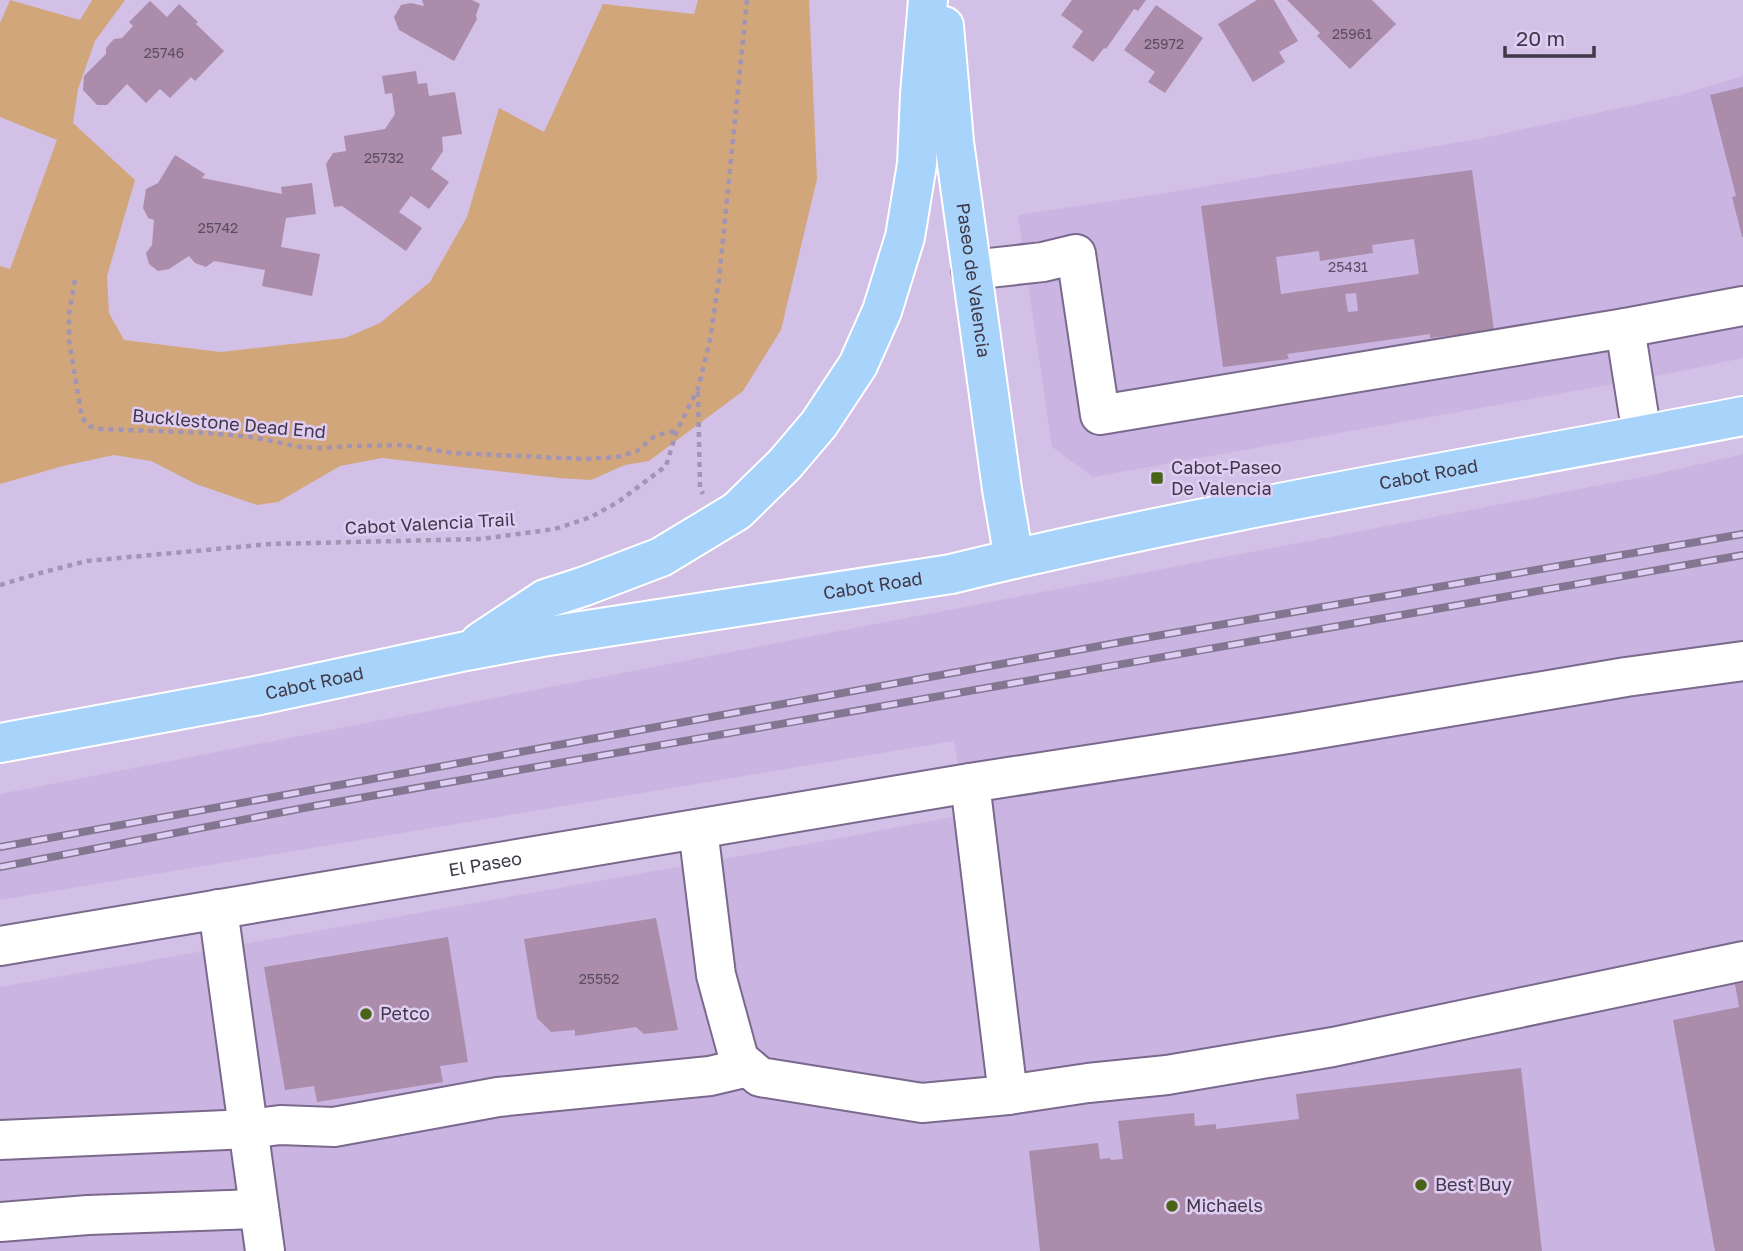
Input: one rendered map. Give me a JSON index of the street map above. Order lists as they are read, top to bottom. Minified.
{"streets":{"main road":["Paseo de Valencia","Cabot Road"],"street":["El Paseo"],"path":["Bucklestone Dead End","Cabot Valencia Trail"]},"crossings":[["Paseo de Valencia","Cabot Road"],["Bucklestone Dead End","Cabot Valencia Trail"]],"places":{"transit":["Cabot-Paseo De Valencia"],"other":["Petco","Best Buy","Michaels"]},"house_numbers":["25961","25972","25746","25732","25742","25431","25552"],"scale_bar":"20 m"}
